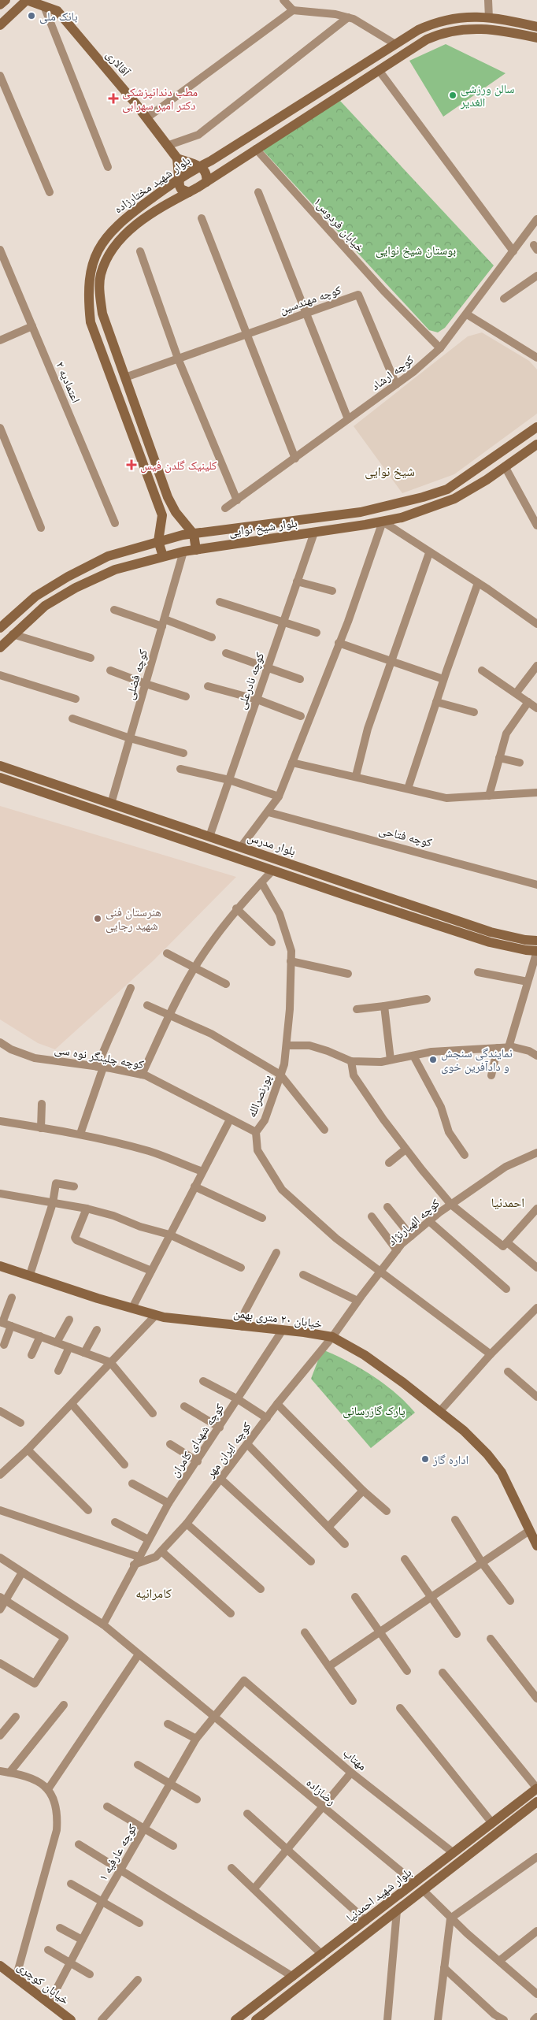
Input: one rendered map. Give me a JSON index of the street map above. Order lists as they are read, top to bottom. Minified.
{"streets":{"main road":["آقالاری","بلوار شهید مختارزاده","بلوار شیخ نوایی","بلوار مدرس","خیابان ۲۰ متری بهمن","بلوار شهید احمدنیا","خیابان کوچری"],"street":["خیابان فردوس۱","کوچه مهندسین","کوچه ارشاد","اعتمادیه ۲","کوچه فضلی","کوچه نادرعلی","کوچه فتاحی","کوچه چلینگر نوه سی","پورنصرالله","کوچه الهیارنژاد","کوچه شهدای کامران","کوچه ایران مهر","مهتاب","رضازاده","کوچه عارفیه ۱"]},"crossings":[["بلوار شهید مختارزاده","خیابان فردوس۱"],["بلوار شهید مختارزاده","کوچه مهندسین"],["بلوار شهید مختارزاده","بلوار شیخ نوایی"],["خیابان فردوس۱","کوچه ارشاد"],["کوچه مهندسین","کوچه ارشاد"],["بلوار شیخ نوایی","کوچه فضلی"],["بلوار شیخ نوایی","کوچه نادرعلی"],["کوچه فضلی","بلوار مدرس"],["کوچه نادرعلی","بلوار مدرس"],["کوچه چلینگر نوه سی","پورنصرالله"],["پورنصرالله","کوچه الهیارنژاد"],["کوچه الهیارنژاد","خیابان ۲۰ متری بهمن"],["کوچه الهیارنژاد","کوچه ایران مهر"],["خیابان ۲۰ متری بهمن","کوچه شهدای کامران"],["خیابان ۲۰ متری بهمن","کوچه ایران مهر"],["کوچه شهدای کامران","کوچه ایران مهر"],["کوچه شهدای کامران","رضازاده"],["مهتاب","کوچه عارفیه ۱"],["مهتاب","بلوار شهید احمدنیا"],["رضازاده","کوچه عارفیه ۱"],["رضازاده","بلوار شهید احمدنیا"],["کوچه عارفیه ۱","خیابان کوچری"]],"districts":["شیخ نوایی","احمدنیا","کامرانیه"],"parks":["بوستان شیخ نوایی","پارک گازرسانی"],"places":{"other":["بانک ملی","سالن ورزشی الغدیر","هنرستان فنی شهید رجایی","نمایندگی سنجش و دادآفرین خوی","اداره گاز"],"health":["مطب دندانپزشکی دکتر امیر سهرابی","کلینیک گلدن فیس"]}}
